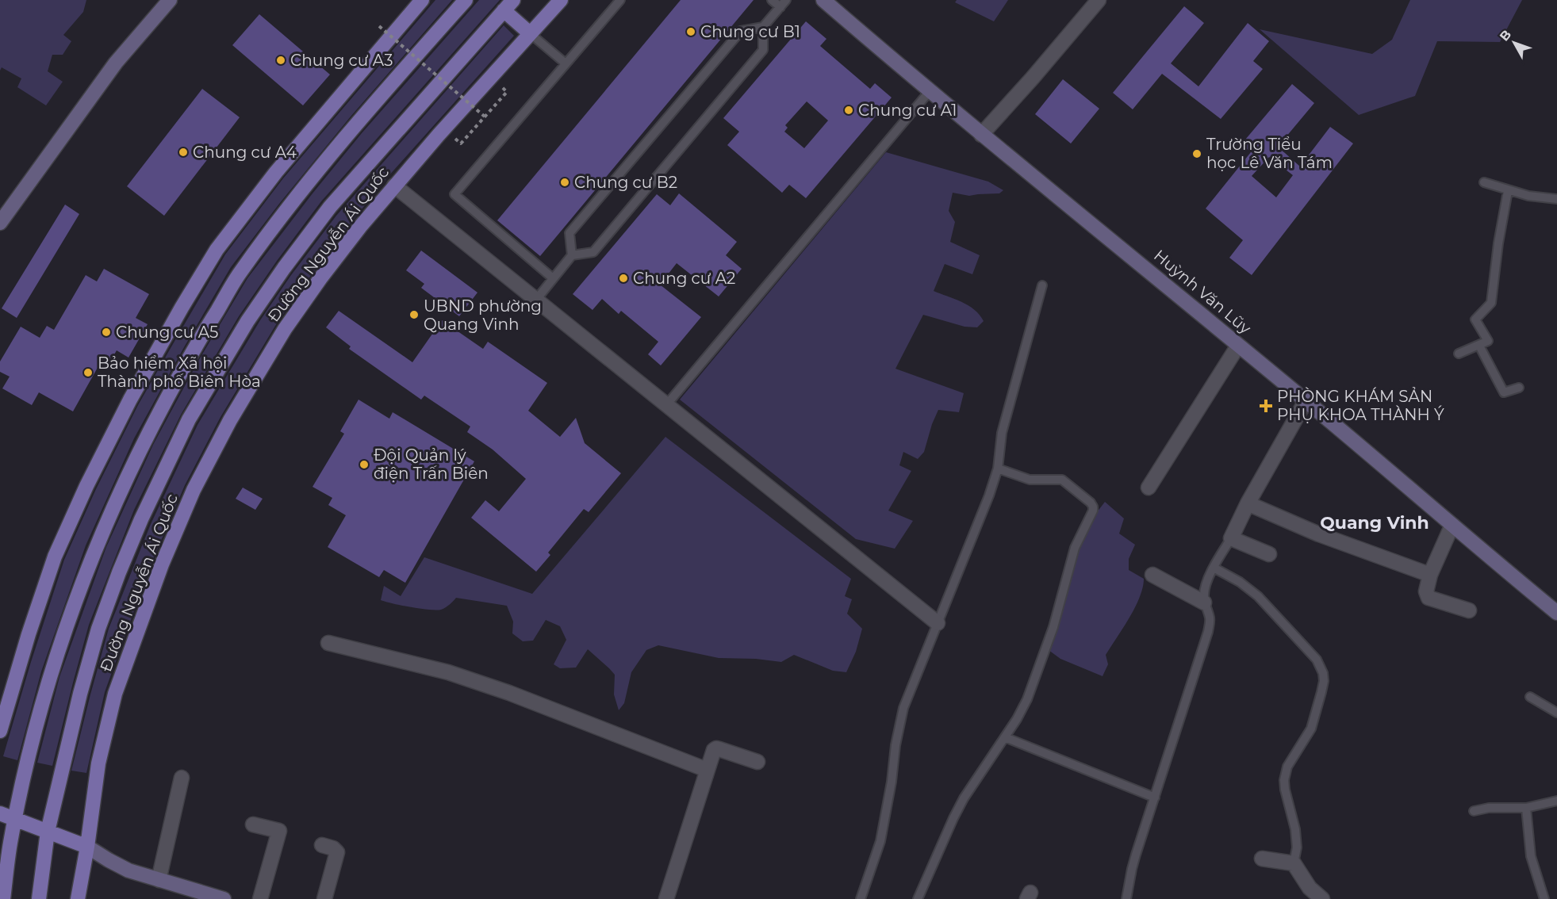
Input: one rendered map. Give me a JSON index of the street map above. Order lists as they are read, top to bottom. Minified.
{"streets":{"main road":["Đường Nguyễn Ái Quốc"],"street":["Huỳnh Văn Lũy"]},"districts":["Quang Vinh"],"places":{"other":["Chung cư B1","Chung cư A3","Chung cư A1","Chung cư A4","Trường Tiểu học Lê Văn Tám","Chung cư B2","Chung cư A2","UBND phường Quang Vinh","Chung cư A5","Bảo hiểm Xã hội Thành phố Biên Hòa","Đội Quản lý điện Trấn Biên"],"health":["PHÒNG KHÁM SẢN PHỤ KHOA THÀNH Ý"]},"north":"top left"}
